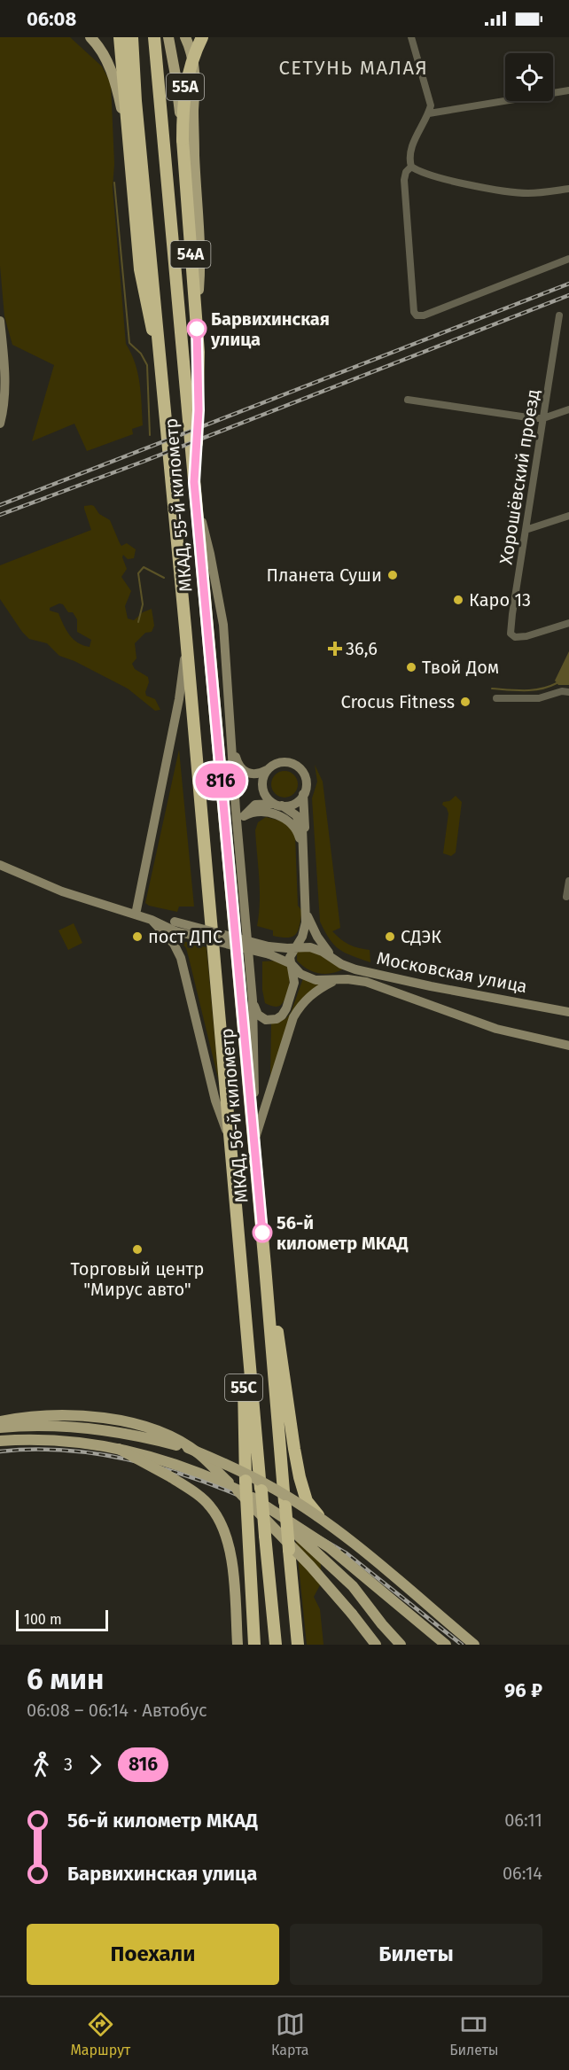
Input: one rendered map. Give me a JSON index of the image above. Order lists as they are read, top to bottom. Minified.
{"streets":{"highway":["55А","54А","МКАД, 55-й километр","МКАД, 56-й километр","55C"],"street":["Хорошёвский проезд","Московская улица"]},"crossings":[["55А","54А"],["54А","МКАД, 55-й километр"],["МКАД, 55-й километр","МКАД, 56-й километр"],["МКАД, 56-й километр","55C"]],"districts":["СЕТУНЬ МАЛАЯ"],"places":{"other":["Барвихинская улица","Планета Суши","Каро 13","Твой Дом","Crocus Fitness","пост ДПС","СДЭК","56-й километр МКАД","Торговый центр \"Мирус авто\""],"health":["36,6"]},"lines":["bus line 816"],"scale_bar":"100 m","page":{"status":"06:08","on_map":"816","scale":"100 m","heading":["6 мин","06:08 – 06:14 · Автобус","96 ₽"],"legs":["3","816"],"list":[{"name":"56-й километр МКАД","value":"06:11"},{"name":"Барвихинская улица","value":"06:14"}],"buttons":["Поехали","Билеты"],"tabs":["Маршрут","Карта","Билеты"]}}
